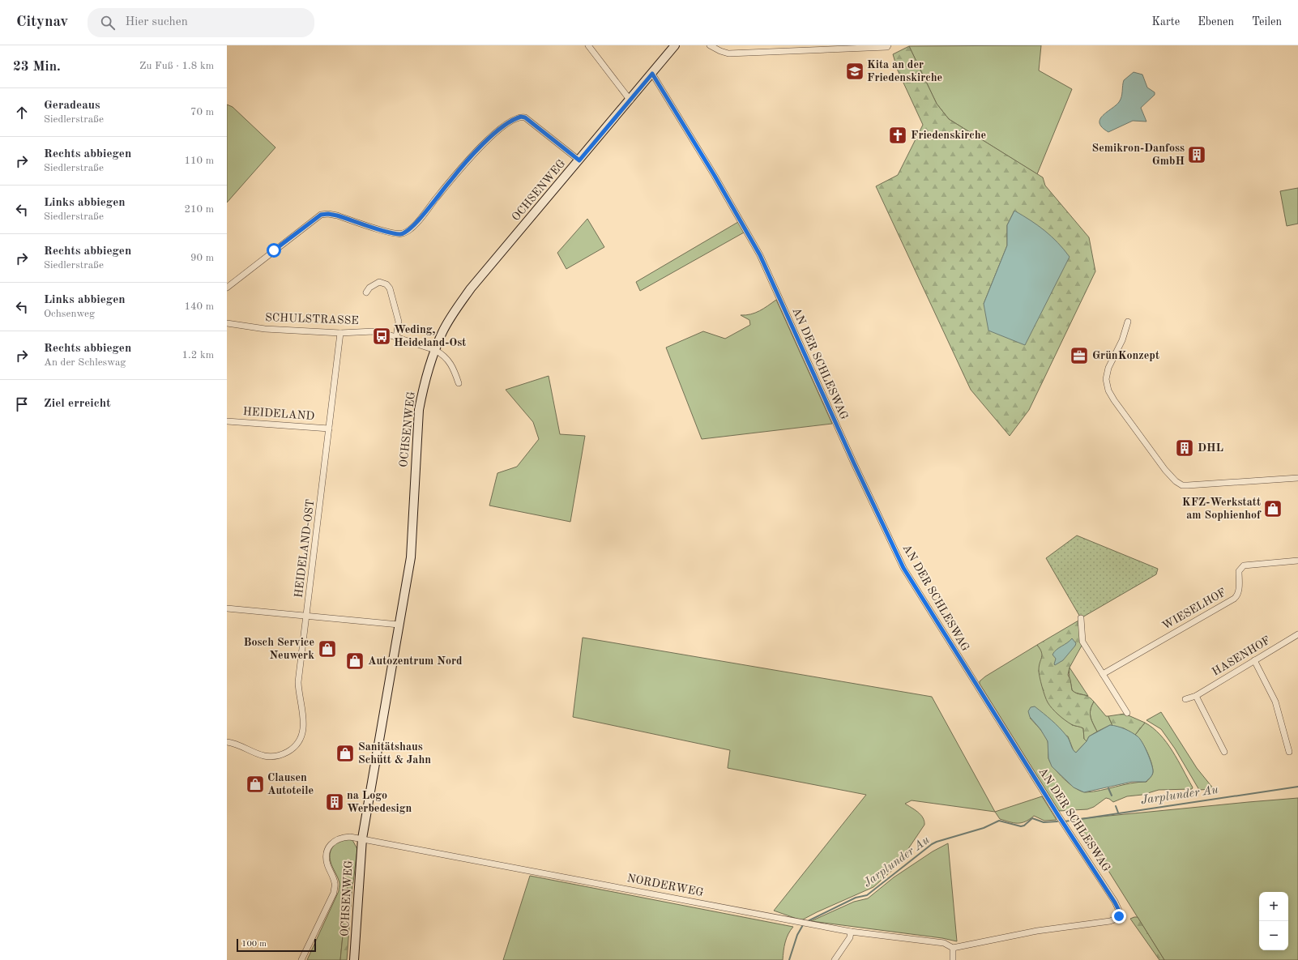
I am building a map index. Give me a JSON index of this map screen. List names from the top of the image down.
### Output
{
  "streets": {
    "main road": ["OCHSENWEG"],
    "street": [
      "SCHULSTRASSE",
      "AN DER SCHLESWAG",
      "HEIDELAND",
      "HEIDELAND-OST",
      "WIESELHOF",
      "HASENHOF",
      "NORDERWEG"
    ]
  },
  "crossings": [
    ["OCHSENWEG", "SCHULSTRASSE"],
    ["OCHSENWEG", "AN DER SCHLESWAG"],
    ["OCHSENWEG", "NORDERWEG"],
    ["SCHULSTRASSE", "HEIDELAND"],
    ["AN DER SCHLESWAG", "NORDERWEG"],
    ["HEIDELAND", "HEIDELAND-OST"]
  ],
  "water": ["Jarplunder Au"],
  "places": {
    "school or university": ["Kita an der Friedenskirche"],
    "church": ["Friedenskirche"],
    "building": ["Semikron-Danfoss GmbH", "DHL", "na Logo Werbedesign"],
    "bus stop": ["Weding, Heideland-Ost"],
    "office": ["GrünKonzept"],
    "shop": [
      "KFZ-Werkstatt am Sophienhof",
      "Bosch Service Neuwerk",
      "Autozentrum Nord",
      "Sanitätshaus Schütt & Jahn",
      "Clausen Autoteile"
    ]
  },
  "scale_bar": "100 m",
  "page": {
    "header": "Citynav",
    "search": "Hier suchen",
    "nav": ["Karte", "Ebenen", "Teilen"],
    "heading": ["23 Min.", "Zu Fuß · 1.8 km"],
    "list": [
      ["Geradeaus", "Siedlerstraße", "70 m"],
      ["Rechts abbiegen", "Siedlerstraße", "110 m"],
      ["Links abbiegen", "Siedlerstraße", "210 m"],
      ["Rechts abbiegen", "Siedlerstraße", "90 m"],
      ["Links abbiegen", "Ochsenweg", "140 m"],
      ["Rechts abbiegen", "An der Schleswag", "1.2 km"],
      "Ziel erreicht"
    ],
    "map_buttons": ["+", "−"],
    "scale": "100 m"
  }
}
